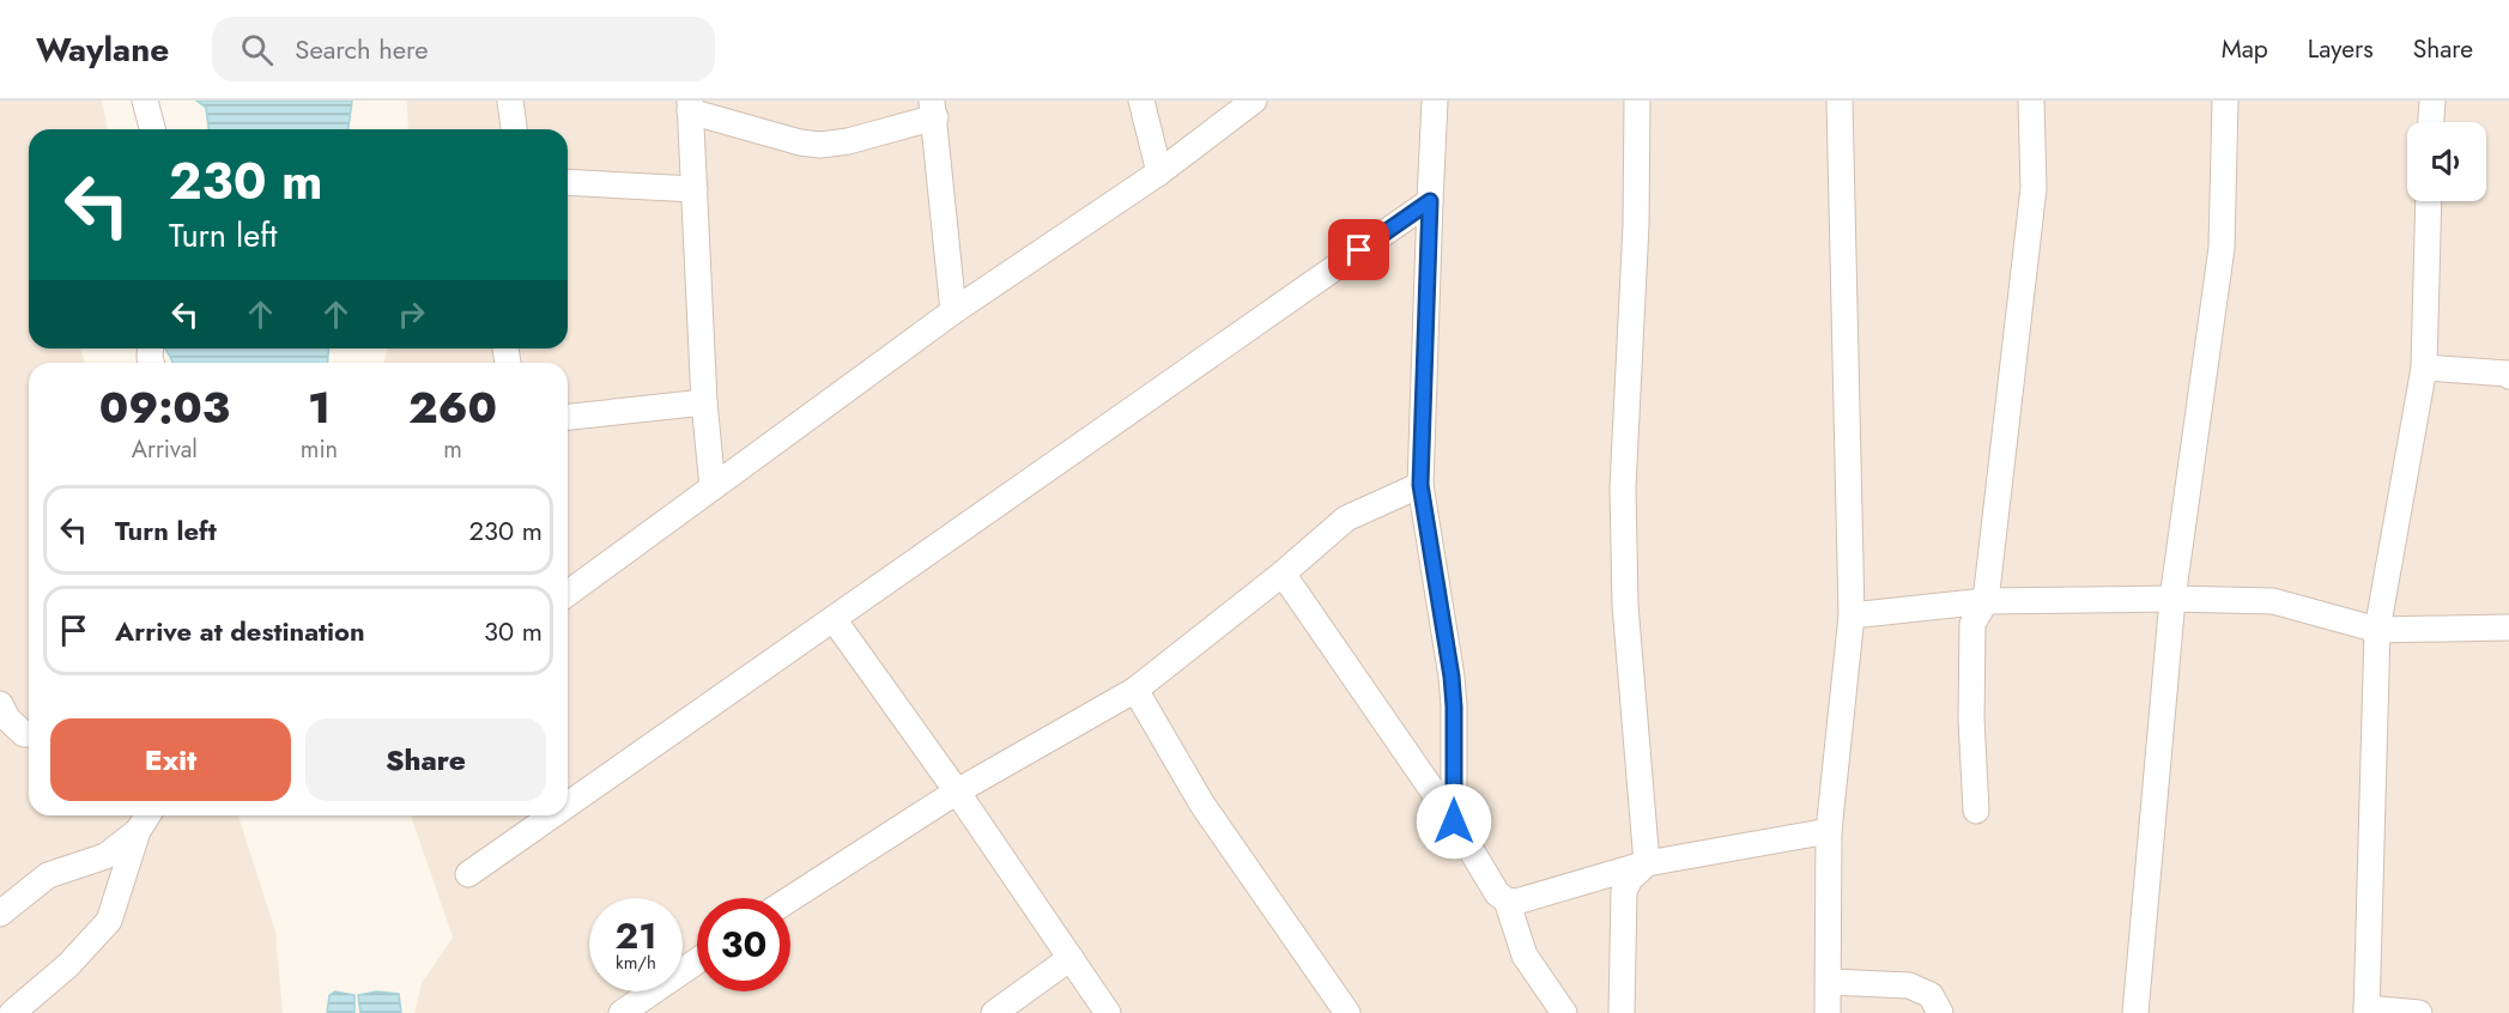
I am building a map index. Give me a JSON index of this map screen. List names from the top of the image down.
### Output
{
  "page": {
    "header": "Waylane",
    "search": "Search here",
    "nav": ["Map", "Layers", "Share"],
    "turn": ["230 m", "Turn left"],
    "eta": [
      "09:03",
      "Arrival",
      "1",
      "min",
      "260",
      "m"
    ],
    "list": [
      {
        "name": "Turn left",
        "value": "230 m"
      },
      {
        "name": "Arrive at destination",
        "value": "30 m"
      }
    ],
    "buttons": ["Exit", "Share"],
    "speed": "21 km/h",
    "limit": "30"
  }
}
